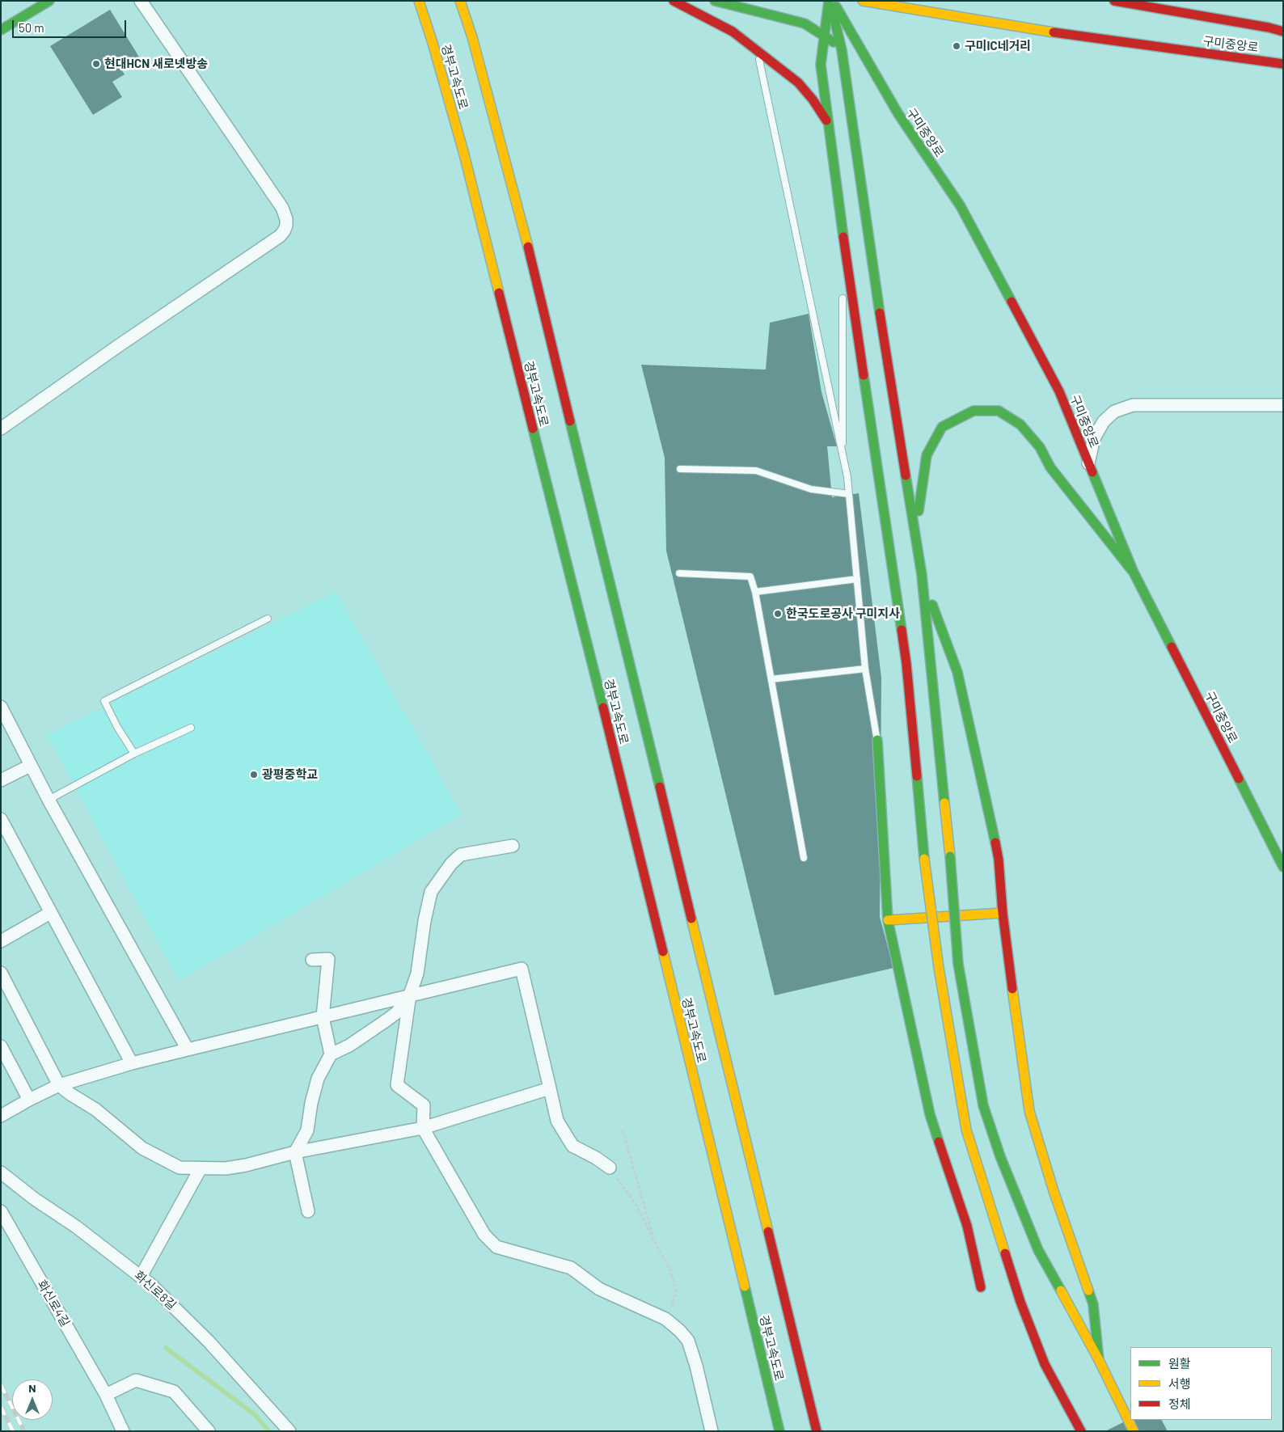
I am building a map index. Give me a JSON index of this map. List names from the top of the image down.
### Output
{
  "streets": {
    "main road": ["구미중앙로", "경부고속도로"],
    "street": ["화신로8길", "화신로4길"]
  },
  "places": [
    "구미IC네거리",
    "현대HCN 새로넷방송",
    "한국도로공사 구미지사",
    "광평중학교"
  ],
  "legend": ["원활", "서행", "정체"],
  "scale_bar": "50 m",
  "north": "top"
}
